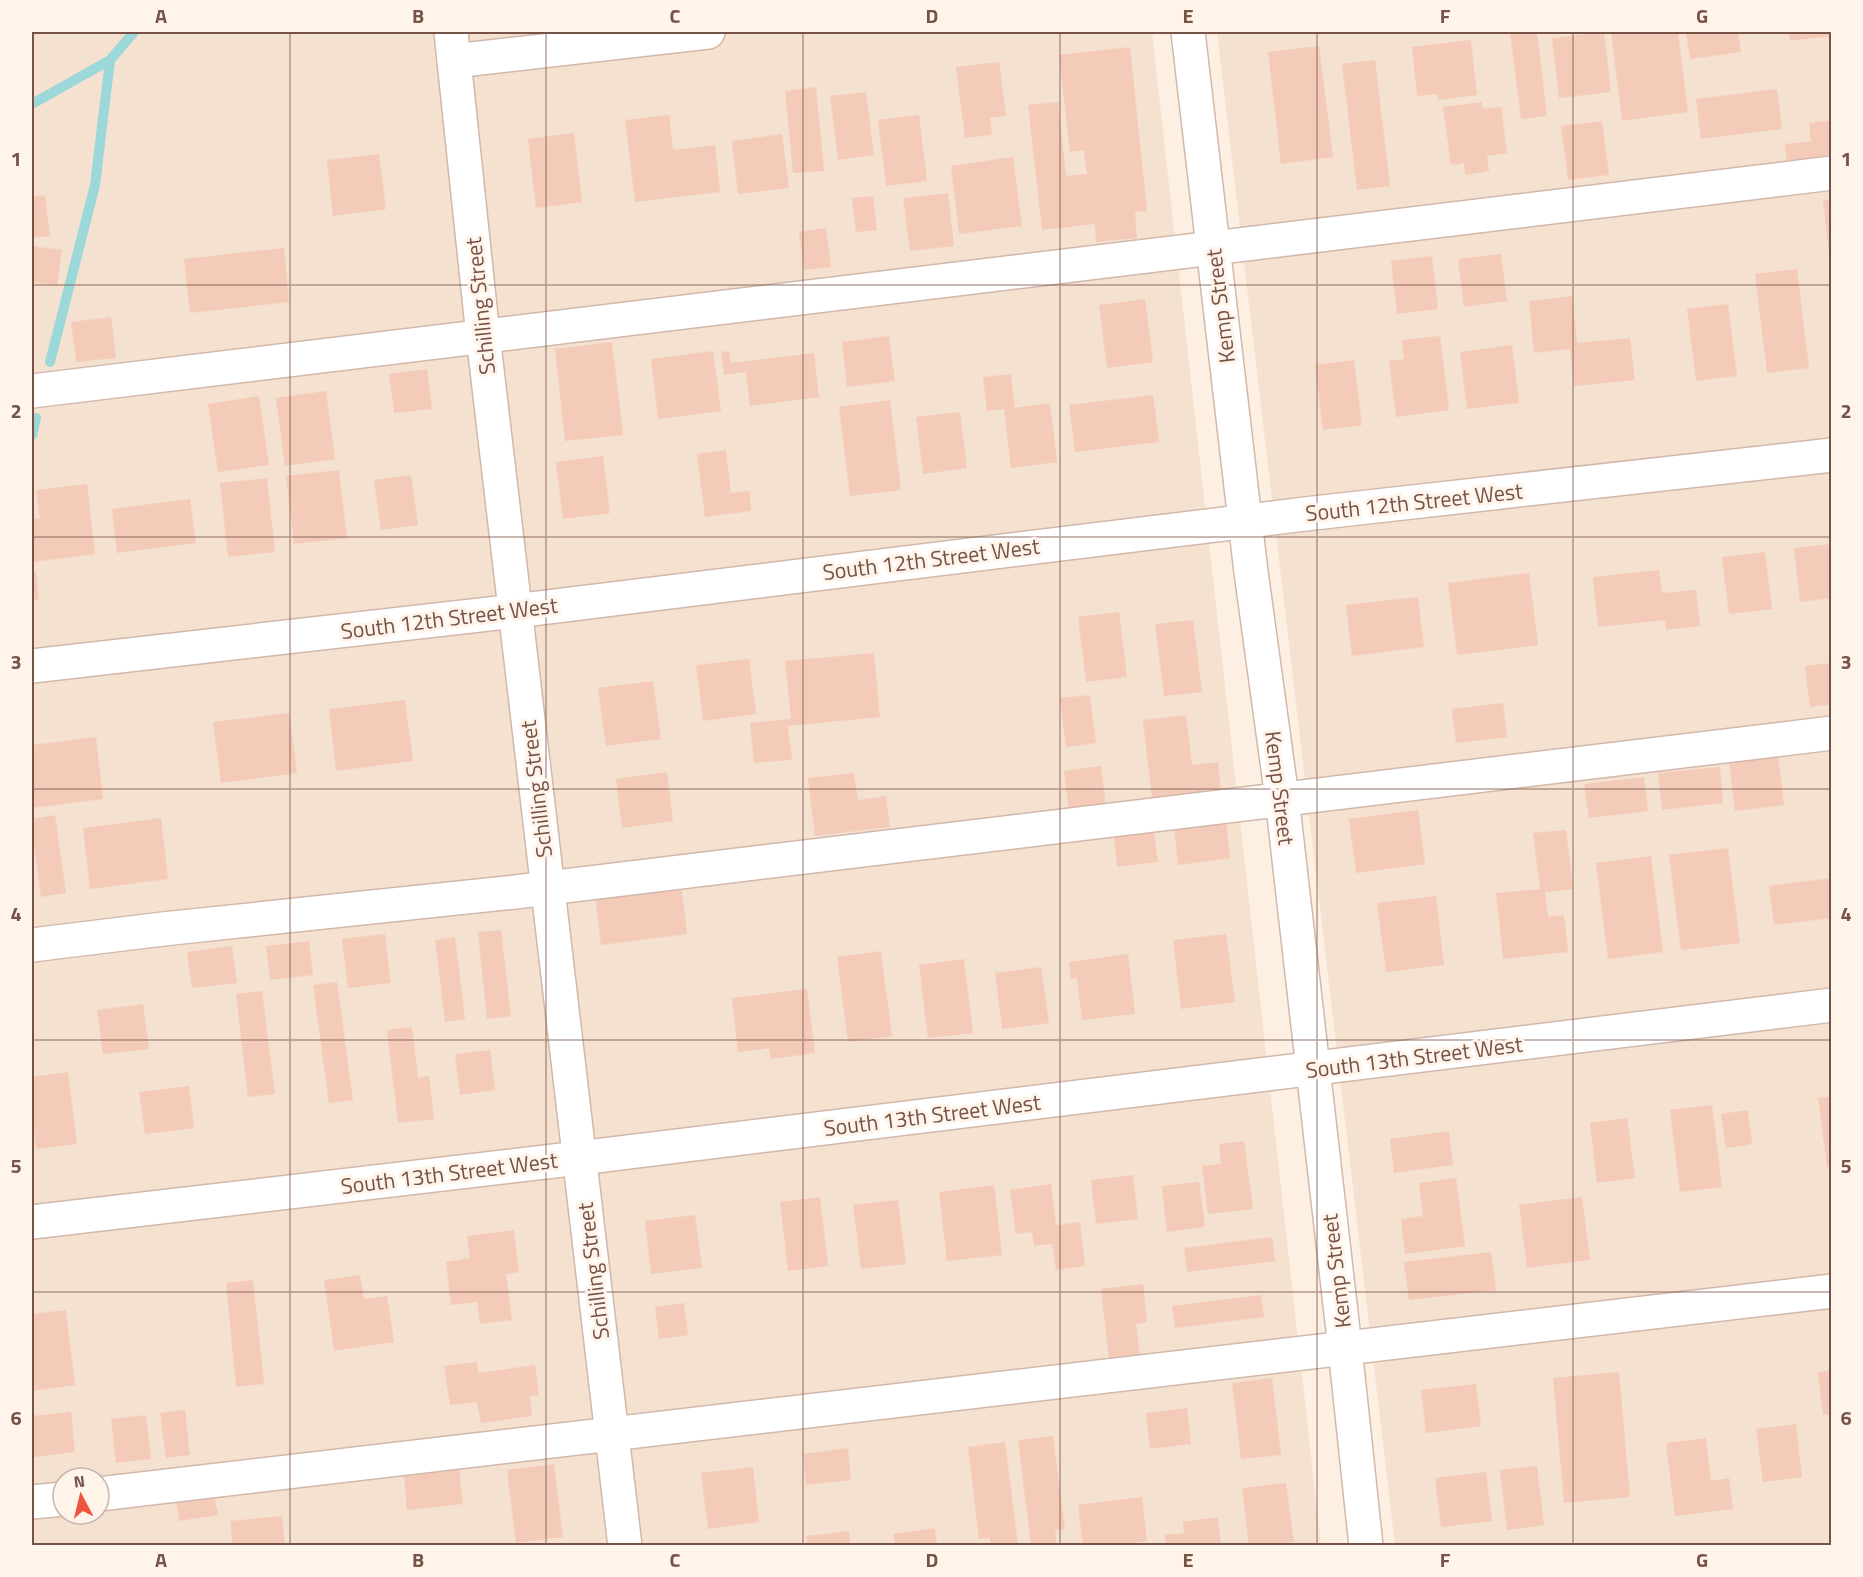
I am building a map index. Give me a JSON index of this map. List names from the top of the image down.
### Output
{
  "streets": {
    "street": [
      "Schilling Street",
      "Kemp Street",
      "South 12th Street West",
      "South 13th Street West"
    ]
  },
  "crossings": [
    ["Schilling Street", "South 12th Street West"],
    ["Schilling Street", "South 13th Street West"],
    ["Kemp Street", "South 12th Street West"],
    ["Kemp Street", "South 13th Street West"]
  ],
  "north": "top",
  "grid": {
    "columns": [
      "A",
      "B",
      "C",
      "D",
      "E",
      "F",
      "G"
    ],
    "rows": [
      "1",
      "2",
      "3",
      "4",
      "5",
      "6"
    ]
  }
}
